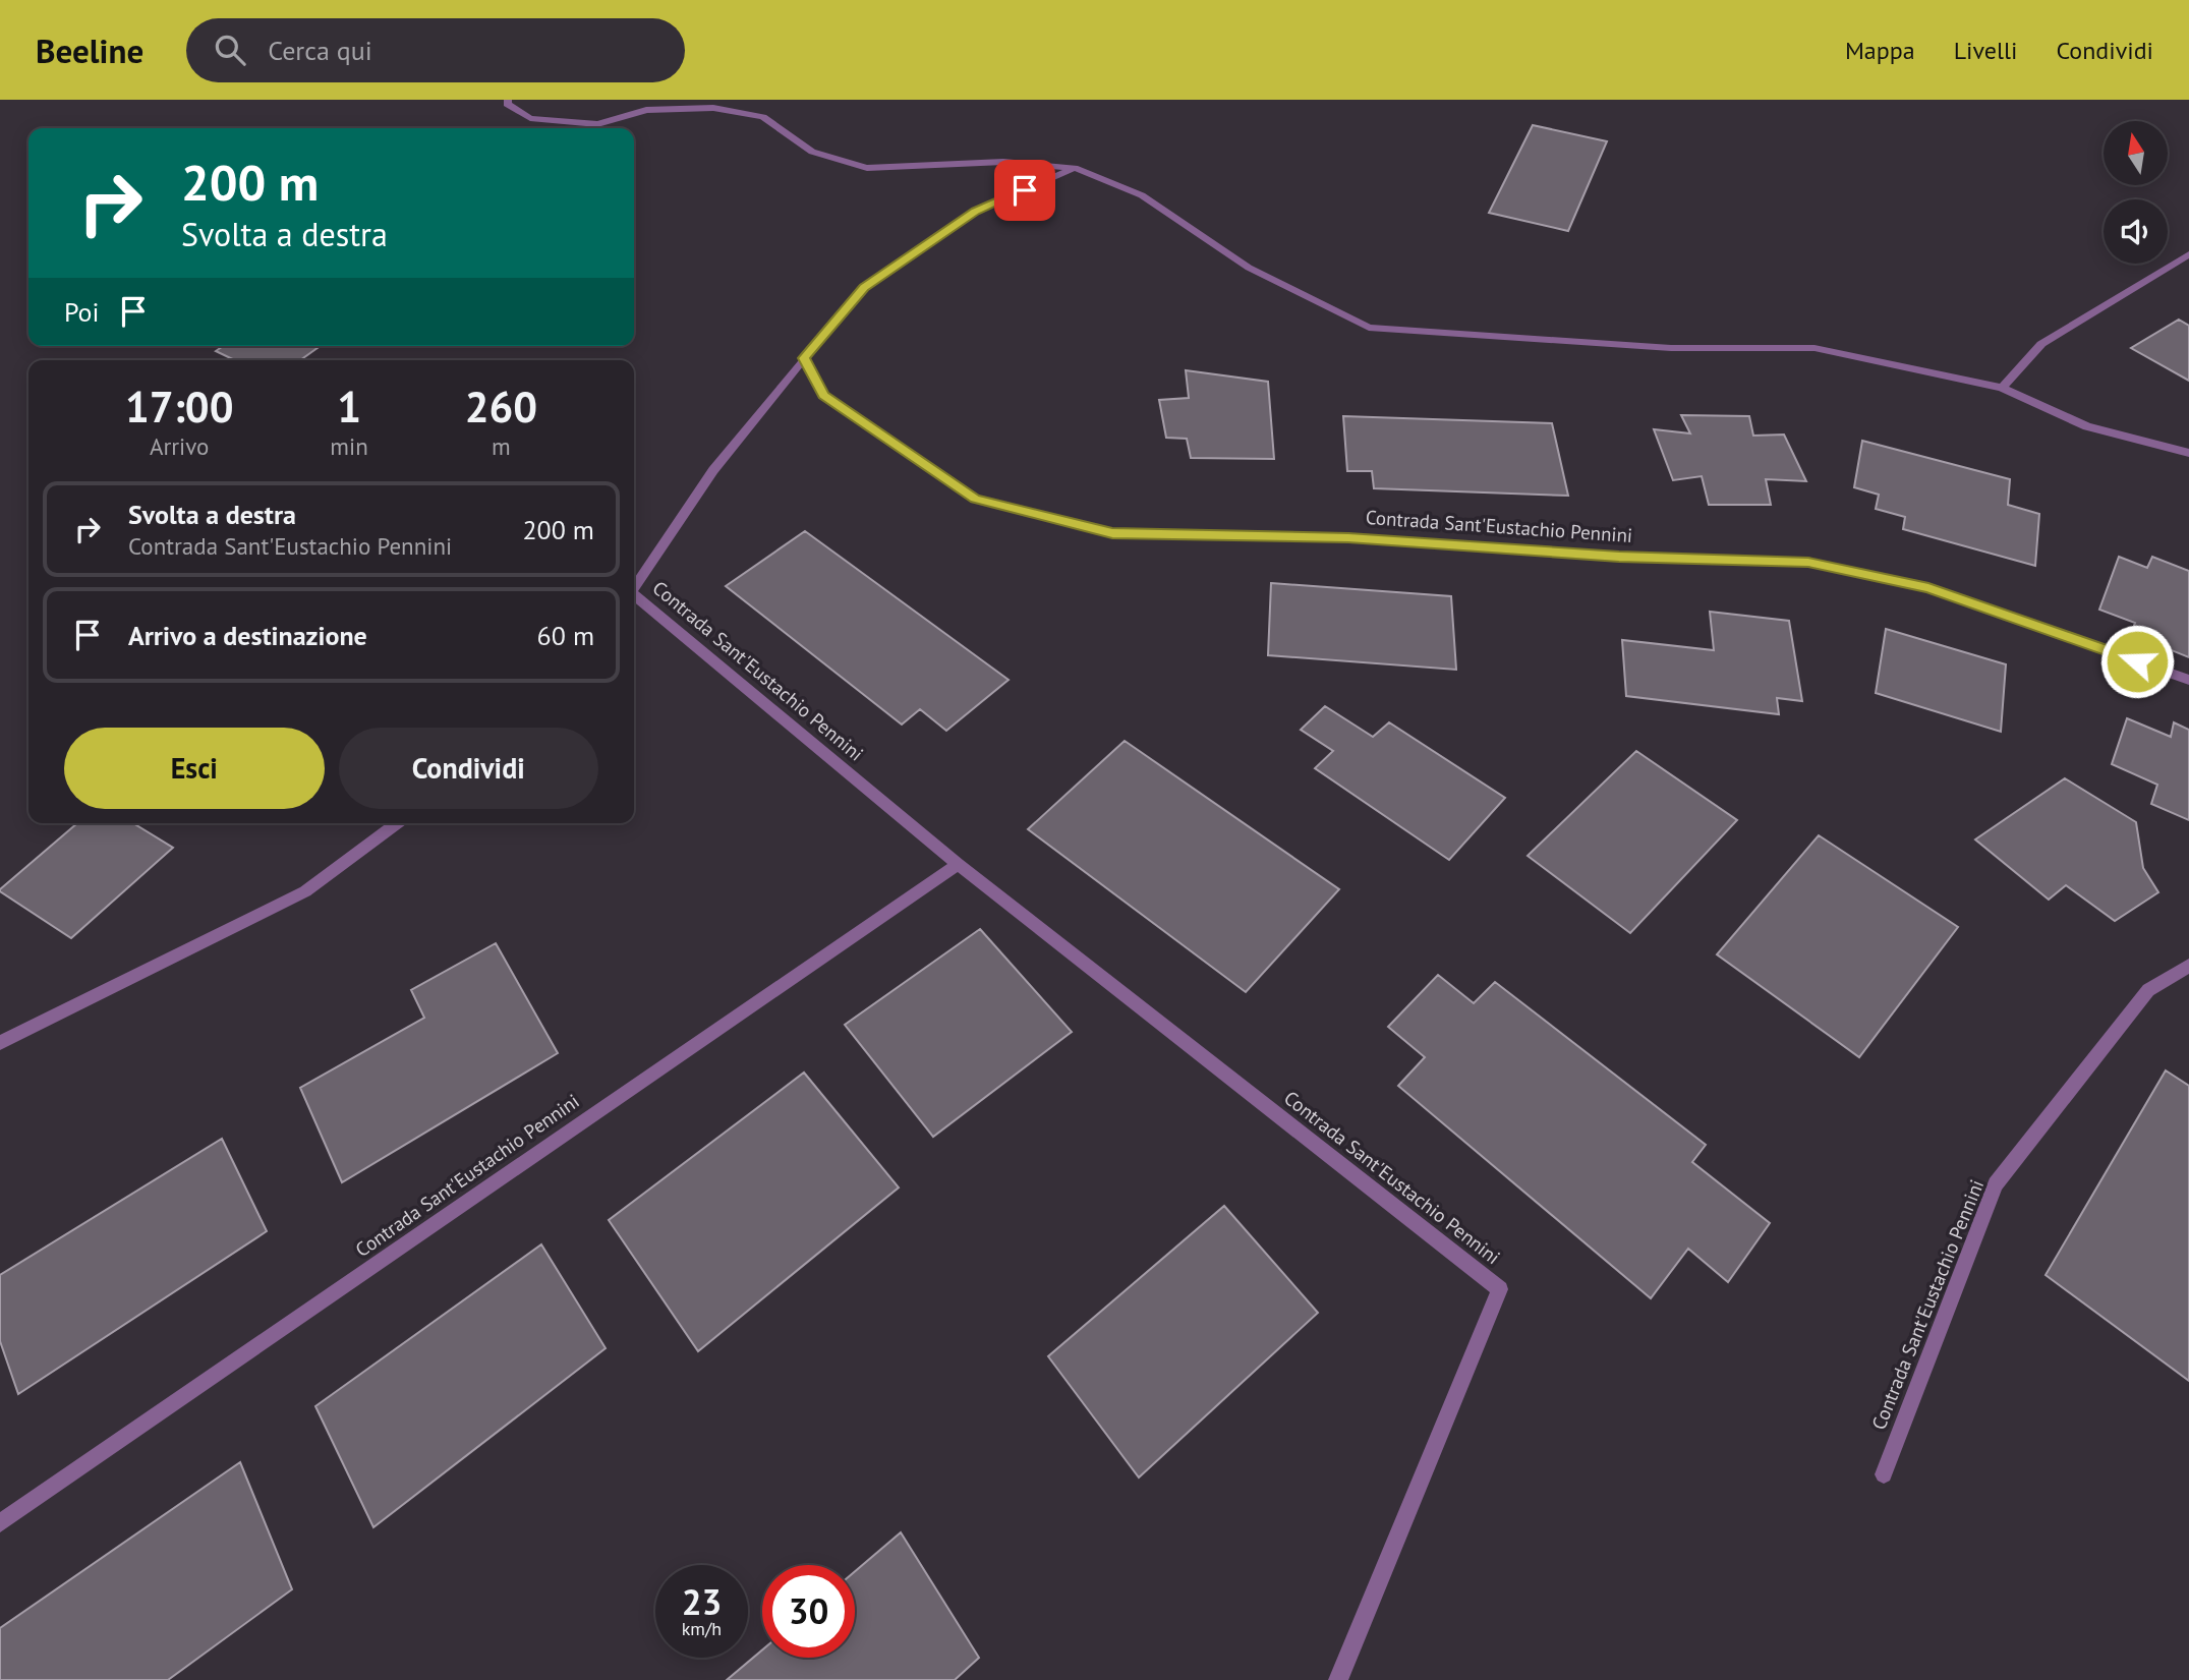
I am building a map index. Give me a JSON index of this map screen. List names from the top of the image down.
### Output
{
  "streets": {
    "street": ["Contrada Sant'Eustachio Pennini"]
  },
  "north": "top",
  "page": {
    "header": "Beeline",
    "search": "Cerca qui",
    "nav": ["Mappa", "Livelli", "Condividi"],
    "turn": ["200 m", "Svolta a destra"],
    "then": "Poi",
    "eta": [
      "17:00",
      "Arrivo",
      "1",
      "min",
      "260",
      "m"
    ],
    "list": [
      {
        "name": "Svolta a destra",
        "note": "Contrada Sant'Eustachio Pennini",
        "value": "200 m"
      },
      {
        "name": "Arrivo a destinazione",
        "value": "60 m"
      }
    ],
    "buttons": ["Esci", "Condividi"],
    "speed": "23 km/h",
    "limit": "30"
  }
}
